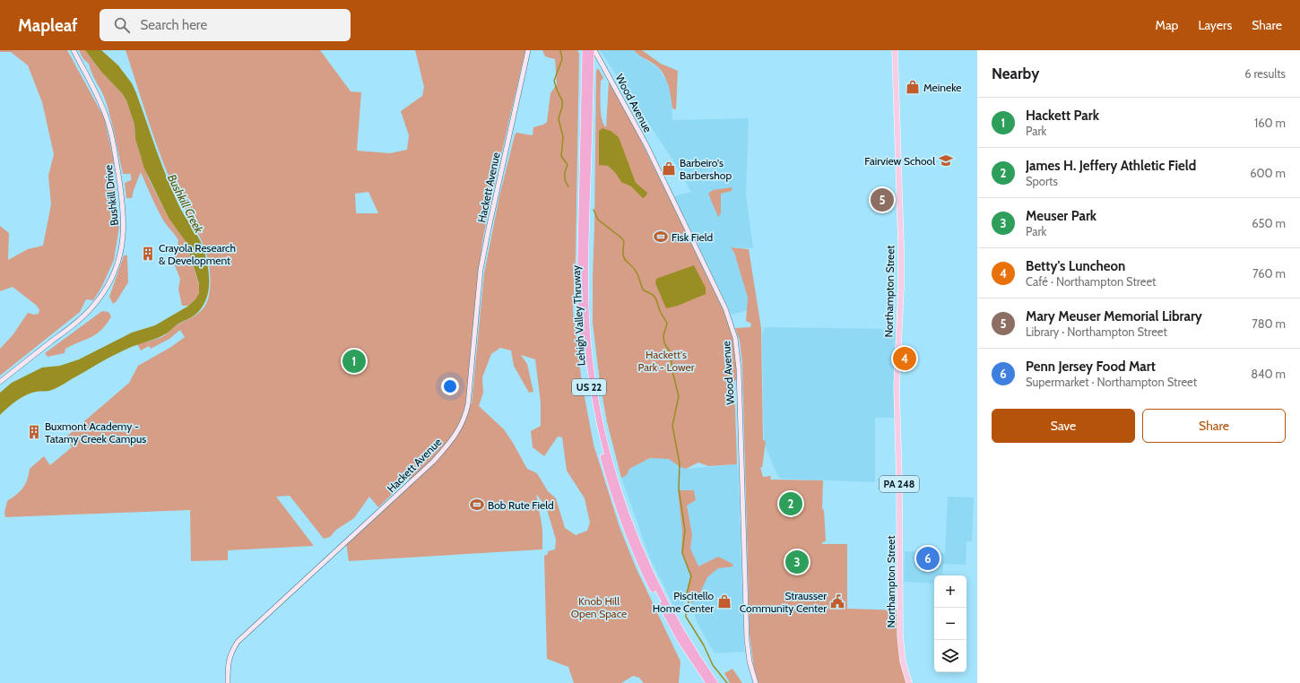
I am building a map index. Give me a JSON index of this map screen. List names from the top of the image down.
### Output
{
  "streets": {
    "highway": ["Lehigh Valley Thruway", "US 22"],
    "main road": [
      "Wood Avenue",
      "Hackett Avenue",
      "Bushkill Drive",
      "Northampton Street",
      "PA 248"
    ]
  },
  "water": ["Bushkill Creek"],
  "parks": ["Hackett's Park - Lower", "Knob Hill Open Space"],
  "places": {
    "shop": ["Meineke", "Barbeiro's Barbershop", "Piscitello Home Center"],
    "school or university": ["Fairview School"],
    "sports": ["Fisk Field", "Bob Rute Field"],
    "building": ["Crayola Research & Development", "Buxmont Academy - Tatamy Creek Campus"],
    "public building": ["Strausser Community Center"]
  },
  "page": {
    "header": "Mapleaf",
    "search": "Search here",
    "nav": ["Map", "Layers", "Share"],
    "heading": ["Nearby", "6 results"],
    "list": [
      {
        "mark": "1",
        "name": "Hackett Park",
        "note": "Park",
        "value": "160 m"
      },
      {
        "mark": "2",
        "name": "James H. Jeffery Athletic Field",
        "note": "Sports",
        "value": "600 m"
      },
      {
        "mark": "3",
        "name": "Meuser Park",
        "note": "Park",
        "value": "650 m"
      },
      {
        "mark": "4",
        "name": "Betty's Luncheon",
        "note": "Café · Northampton Street",
        "value": "760 m"
      },
      {
        "mark": "5",
        "name": "Mary Meuser Memorial Library",
        "note": "Library · Northampton Street",
        "value": "780 m"
      },
      {
        "mark": "6",
        "name": "Penn Jersey Food Mart",
        "note": "Supermarket · Northampton Street",
        "value": "840 m"
      }
    ],
    "pins": [
      "5",
      "4",
      "1",
      "2",
      "6",
      "3"
    ],
    "buttons": ["Save", "Share"],
    "map_buttons": ["+", "−"]
  }
}
